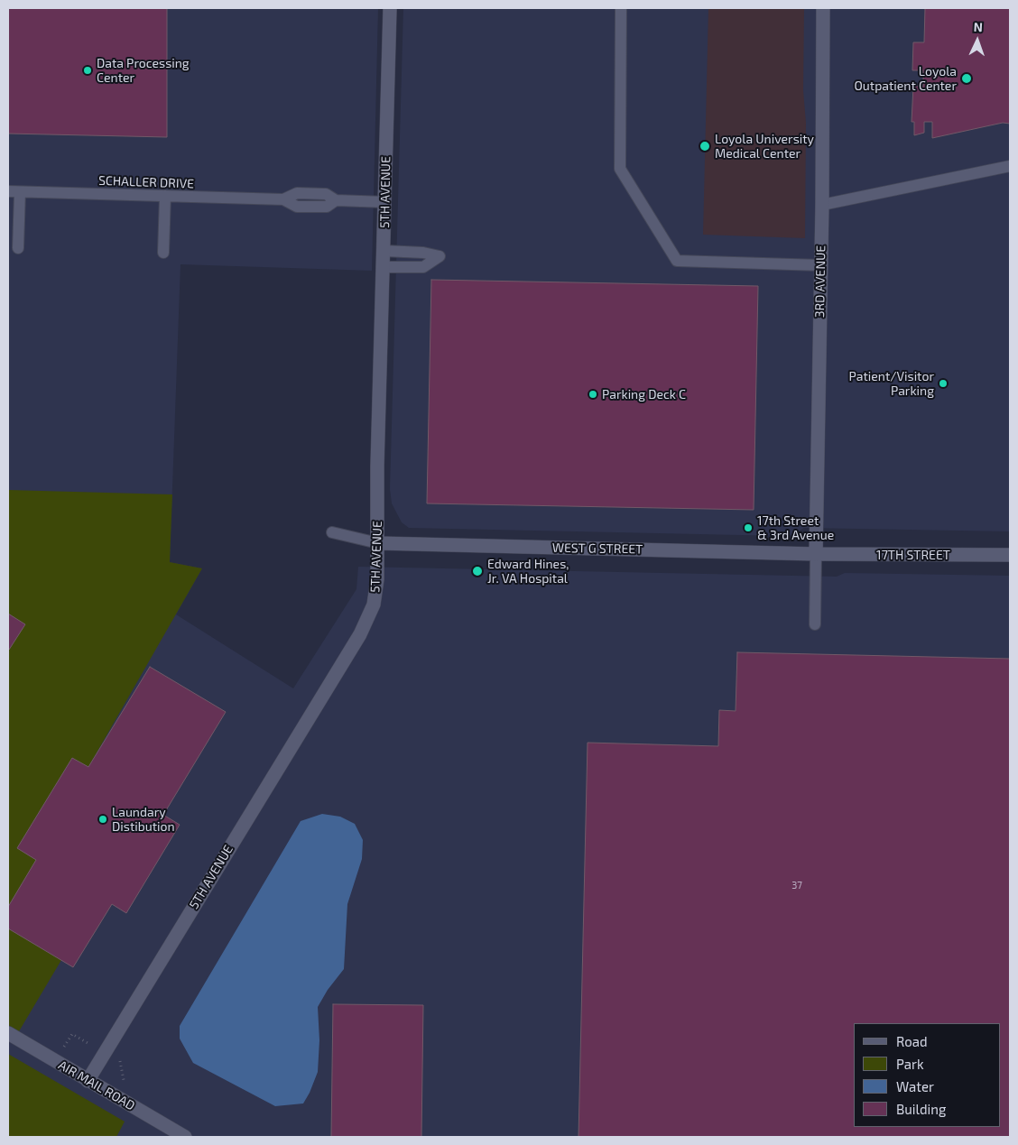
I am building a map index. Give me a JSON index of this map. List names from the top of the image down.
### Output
{
  "streets": {
    "street": [
      "5TH AVENUE",
      "3RD AVENUE",
      "WEST G STREET",
      "17TH STREET",
      "AIR MAIL ROAD"
    ],
    "lane": ["SCHALLER DRIVE"]
  },
  "crossings": [
    ["SCHALLER DRIVE", "5TH AVENUE"],
    ["5TH AVENUE", "WEST G STREET"],
    ["5TH AVENUE", "AIR MAIL ROAD"],
    ["3RD AVENUE", "WEST G STREET"],
    ["3RD AVENUE", "17TH STREET"],
    ["WEST G STREET", "17TH STREET"]
  ],
  "places": [
    "Data Processing Center",
    "Loyola Outpatient Center",
    "Loyola University Medical Center",
    "Patient/Visitor Parking",
    "Parking Deck C",
    "17th Street & 3rd Avenue",
    "Edward Hines, Jr. VA Hospital",
    "Laundary Distibution"
  ],
  "house_numbers": ["37"],
  "legend": [
    "Road",
    "Park",
    "Water",
    "Building"
  ],
  "north": "top"
}
